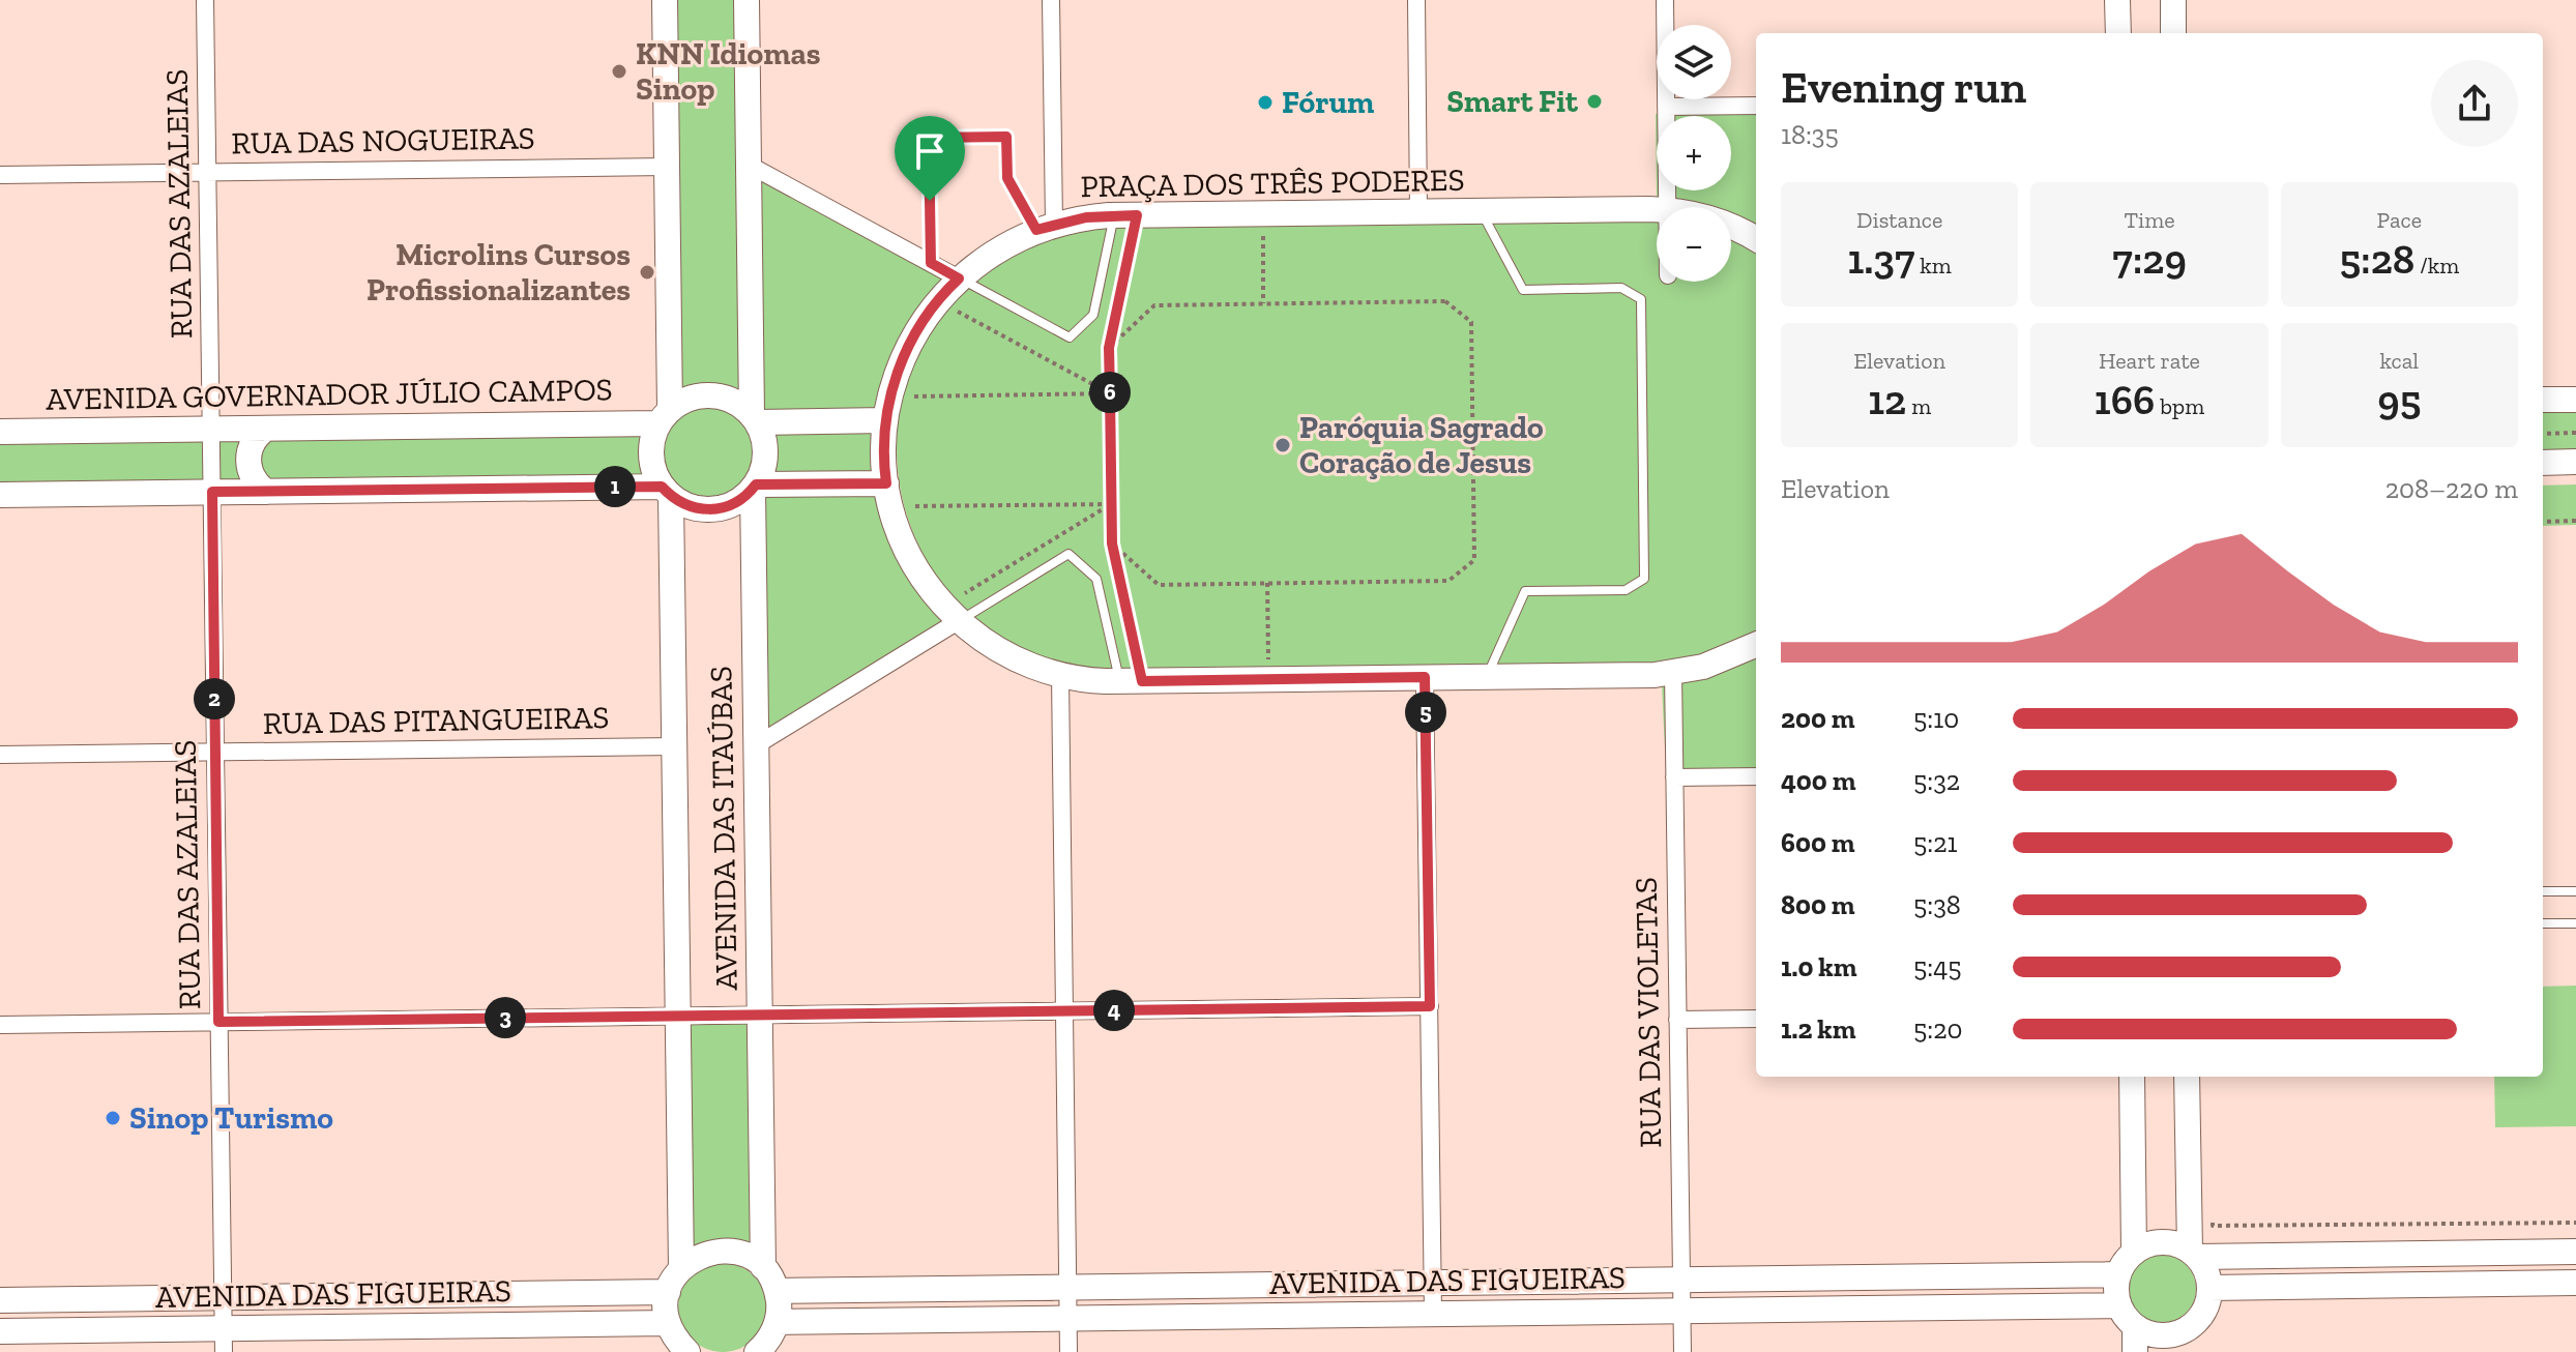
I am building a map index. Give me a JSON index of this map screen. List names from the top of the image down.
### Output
{
  "streets": {
    "street": [
      "RUA DAS NOGUEIRAS",
      "PRAÇA DOS TRÊS PODERES",
      "RUA DAS AZALEIAS",
      "AVENIDA GOVERNADOR JÚLIO CAMPOS",
      "RUA DAS PITANGUEIRAS",
      "AVENIDA DAS ITAÚBAS",
      "RUA DAS VIOLETAS",
      "AVENIDA DAS FIGUEIRAS"
    ]
  },
  "crossings": [
    ["RUA DAS NOGUEIRAS", "RUA DAS AZALEIAS"],
    ["PRAÇA DOS TRÊS PODERES", "AVENIDA GOVERNADOR JÚLIO CAMPOS"],
    ["PRAÇA DOS TRÊS PODERES", "RUA DAS VIOLETAS"],
    ["RUA DAS AZALEIAS", "AVENIDA GOVERNADOR JÚLIO CAMPOS"],
    ["RUA DAS AZALEIAS", "RUA DAS PITANGUEIRAS"],
    ["RUA DAS AZALEIAS", "AVENIDA DAS FIGUEIRAS"],
    ["AVENIDA GOVERNADOR JÚLIO CAMPOS", "AVENIDA DAS ITAÚBAS"],
    ["RUA DAS PITANGUEIRAS", "AVENIDA DAS ITAÚBAS"],
    ["RUA DAS VIOLETAS", "AVENIDA DAS FIGUEIRAS"]
  ],
  "places": [
    "KNN Idiomas Sinop",
    "Smart Fit",
    "Fórum",
    "Microlins Cursos Profissionalizantes",
    "Paróquia Sagrado Coração de Jesus",
    "Sinop Turismo"
  ],
  "page": {
    "map_buttons": ["+", "−"],
    "heading": ["Evening run", "18:35"],
    "stats": [
      ["Distance", "1.37 km"],
      ["Time", "7:29"],
      ["Pace", "5:28 /km"],
      ["Elevation", "12 m"],
      ["Heart rate", "166 bpm"],
      ["kcal", "95"]
    ],
    "pins": [
      "6",
      "1",
      "2",
      "5",
      "4",
      "3"
    ],
    "chart": ["Elevation", "208–220 m"],
    "list": [
      {
        "name": "200 m",
        "note": "5:10"
      },
      {
        "name": "400 m",
        "note": "5:32"
      },
      {
        "name": "600 m",
        "note": "5:21"
      },
      {
        "name": "800 m",
        "note": "5:38"
      },
      {
        "name": "1.0 km",
        "note": "5:45"
      },
      {
        "name": "1.2 km",
        "note": "5:20"
      }
    ]
  }
}
